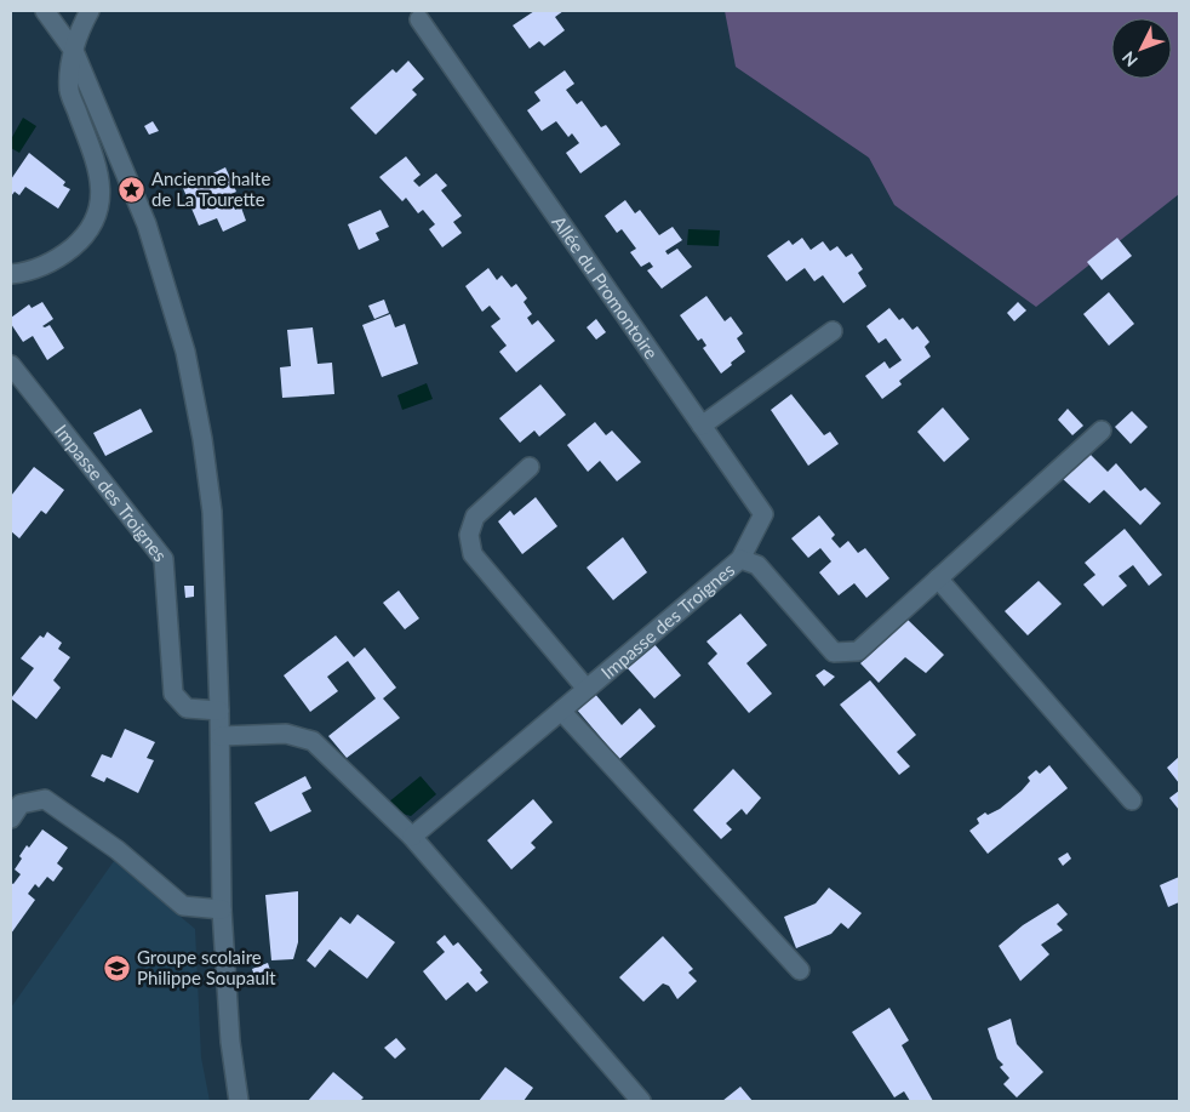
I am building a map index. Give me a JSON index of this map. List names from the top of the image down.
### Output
{
  "streets": {
    "street": ["Allée du Promontoire", "Impasse des Troignes"]
  },
  "crossings": [
    ["Allée du Promontoire", "Impasse des Troignes"]
  ],
  "places": {
    "place": ["Ancienne halte de La Tourette"],
    "school or university": ["Groupe scolaire Philippe Soupault"]
  },
  "north": "bottom left"
}
